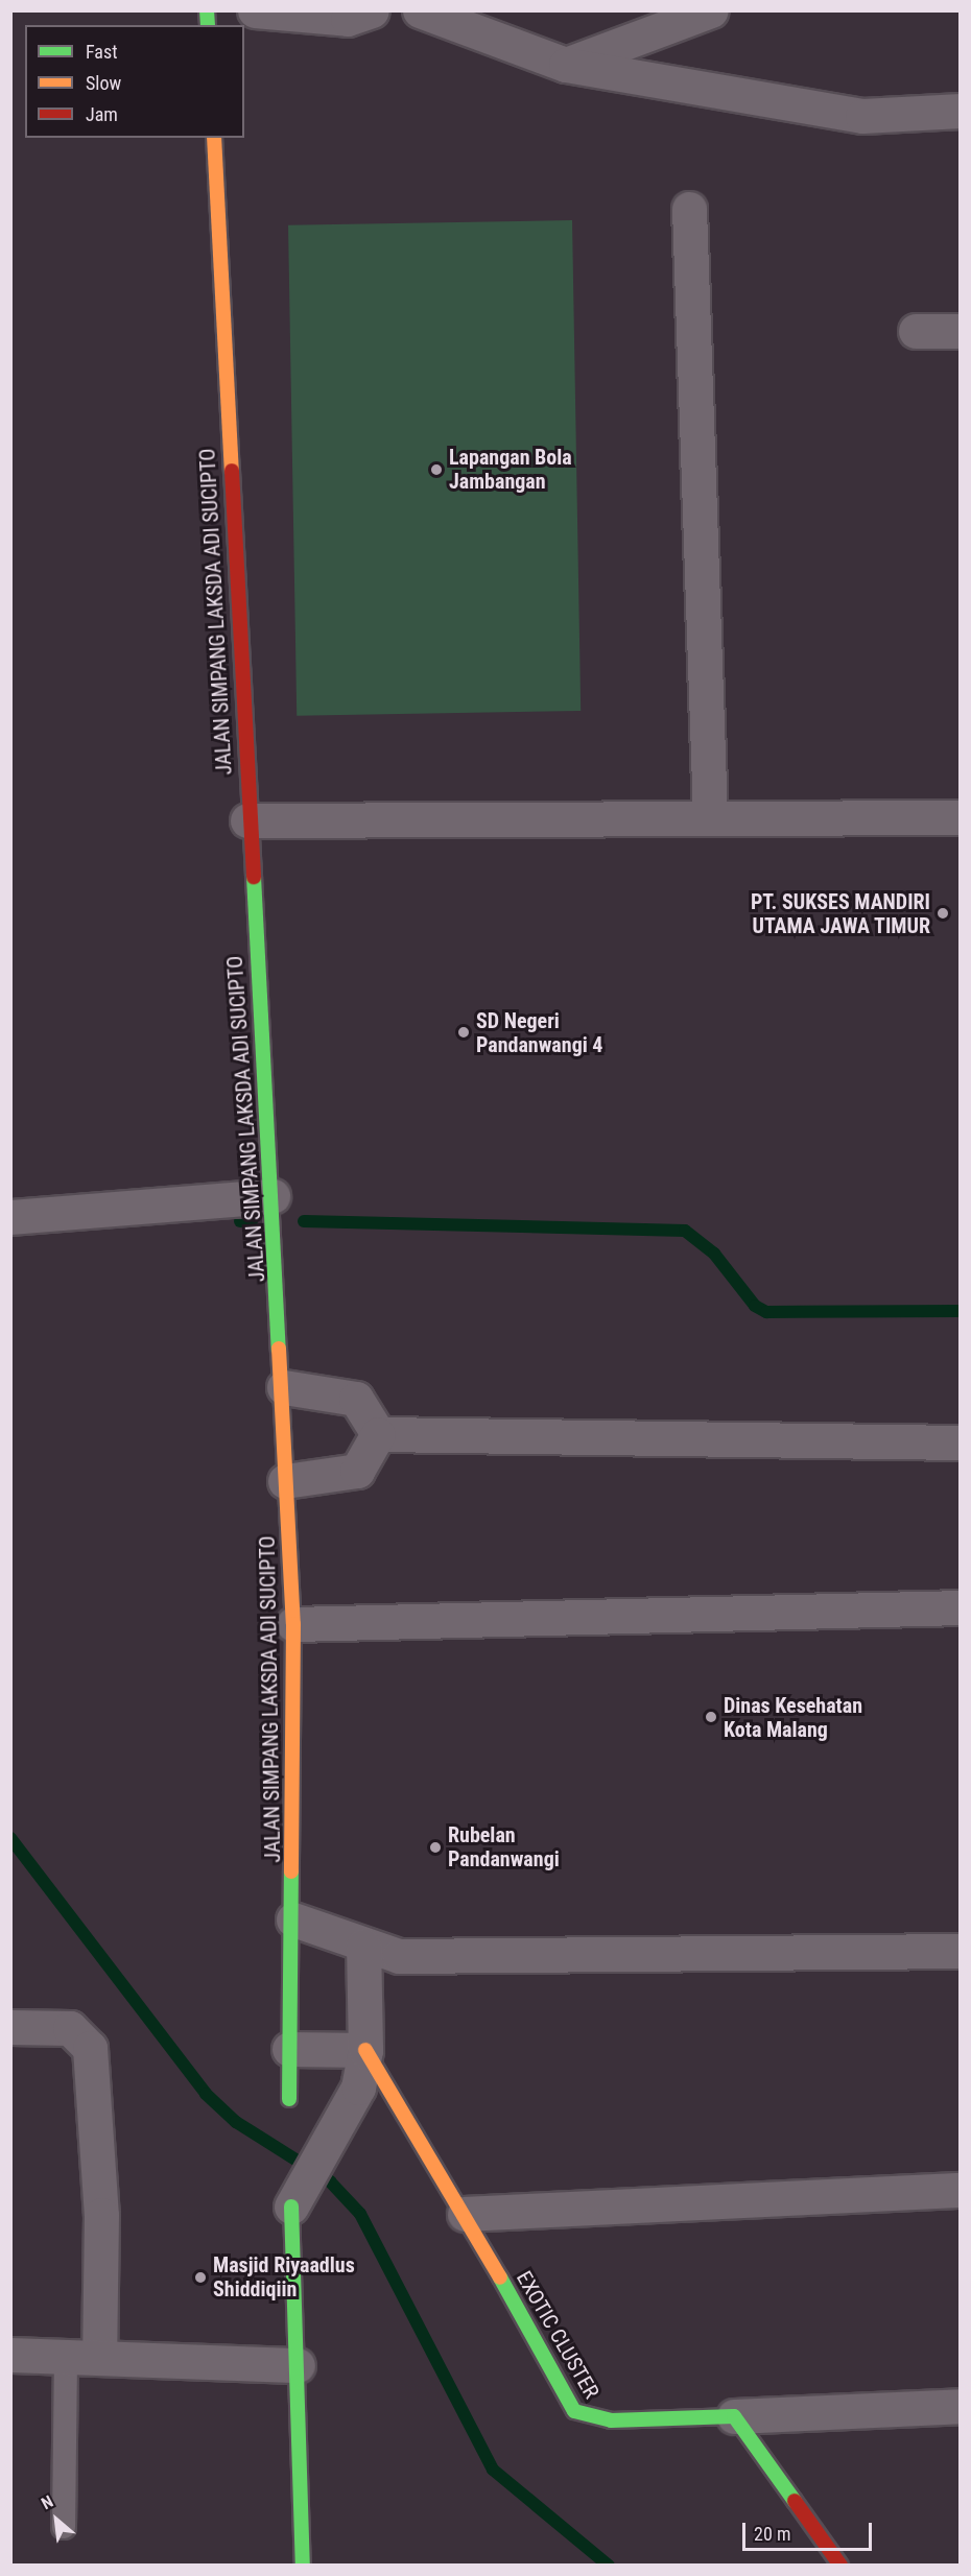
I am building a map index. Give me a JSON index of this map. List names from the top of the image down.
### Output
{
  "streets": {
    "street": ["JALAN SIMPANG LAKSDA ADI SUCIPTO", "EXOTIC CLUSTER"]
  },
  "places": [
    "Lapangan Bola Jambangan",
    "PT. SUKSES MANDIRI UTAMA JAWA TIMUR",
    "SD Negeri Pandanwangi 4",
    "Dinas Kesehatan Kota Malang",
    "Rubelan Pandanwangi",
    "Masjid Riyaadlus Shiddiqiin"
  ],
  "legend": ["Fast", "Slow", "Jam"],
  "scale_bar": "20 m",
  "north": "top left"
}
